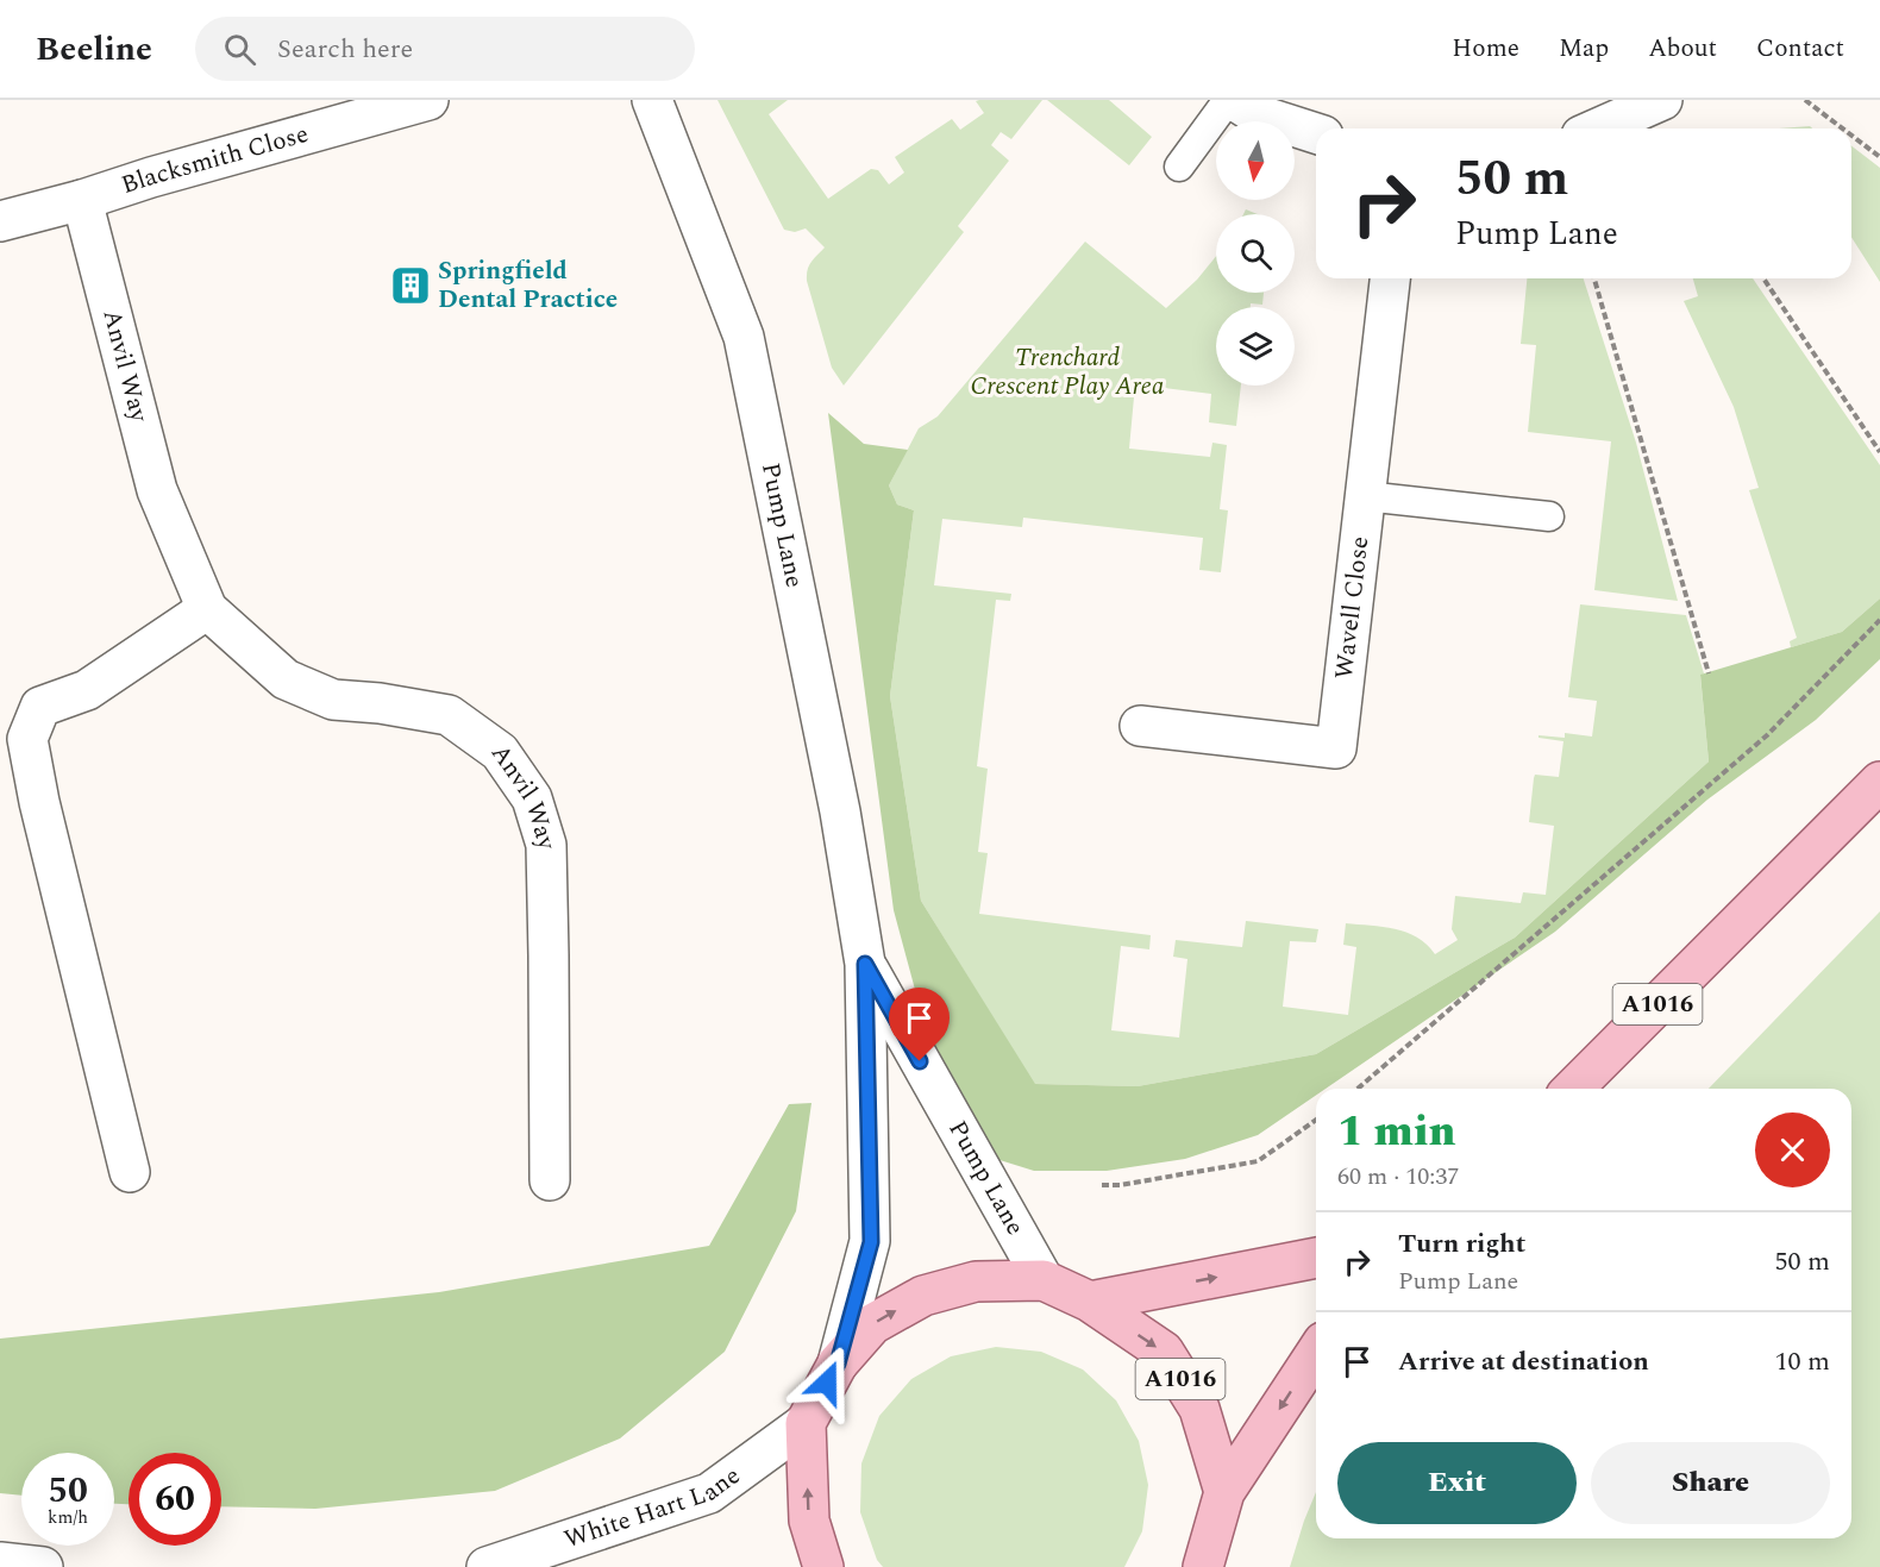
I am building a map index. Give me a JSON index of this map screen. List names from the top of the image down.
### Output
{
  "streets": {
    "main road": ["A1016"],
    "street": [
      "Blacksmith Close",
      "Anvil Way",
      "Pump Lane",
      "Wavell Close",
      "White Hart Lane"
    ]
  },
  "crossings": [
    ["Blacksmith Close", "Anvil Way"],
    ["Pump Lane", "A1016"],
    ["A1016", "White Hart Lane"]
  ],
  "parks": ["Trenchard Crescent Play Area"],
  "places": {
    "building": ["Springfield Dental Practice"]
  },
  "north": "bottom",
  "page": {
    "header": "Beeline",
    "search": "Search here",
    "nav": [
      "Home",
      "Map",
      "About",
      "Contact"
    ],
    "turn": ["50 m", "Pump Lane"],
    "heading": ["1 min", "60 m · 10:37"],
    "list": [
      {
        "name": "Turn right",
        "note": "Pump Lane",
        "value": "50 m"
      },
      {
        "name": "Arrive at destination",
        "value": "10 m"
      }
    ],
    "buttons": ["Exit", "Share"],
    "speed": "50 km/h",
    "limit": "60"
  }
}
